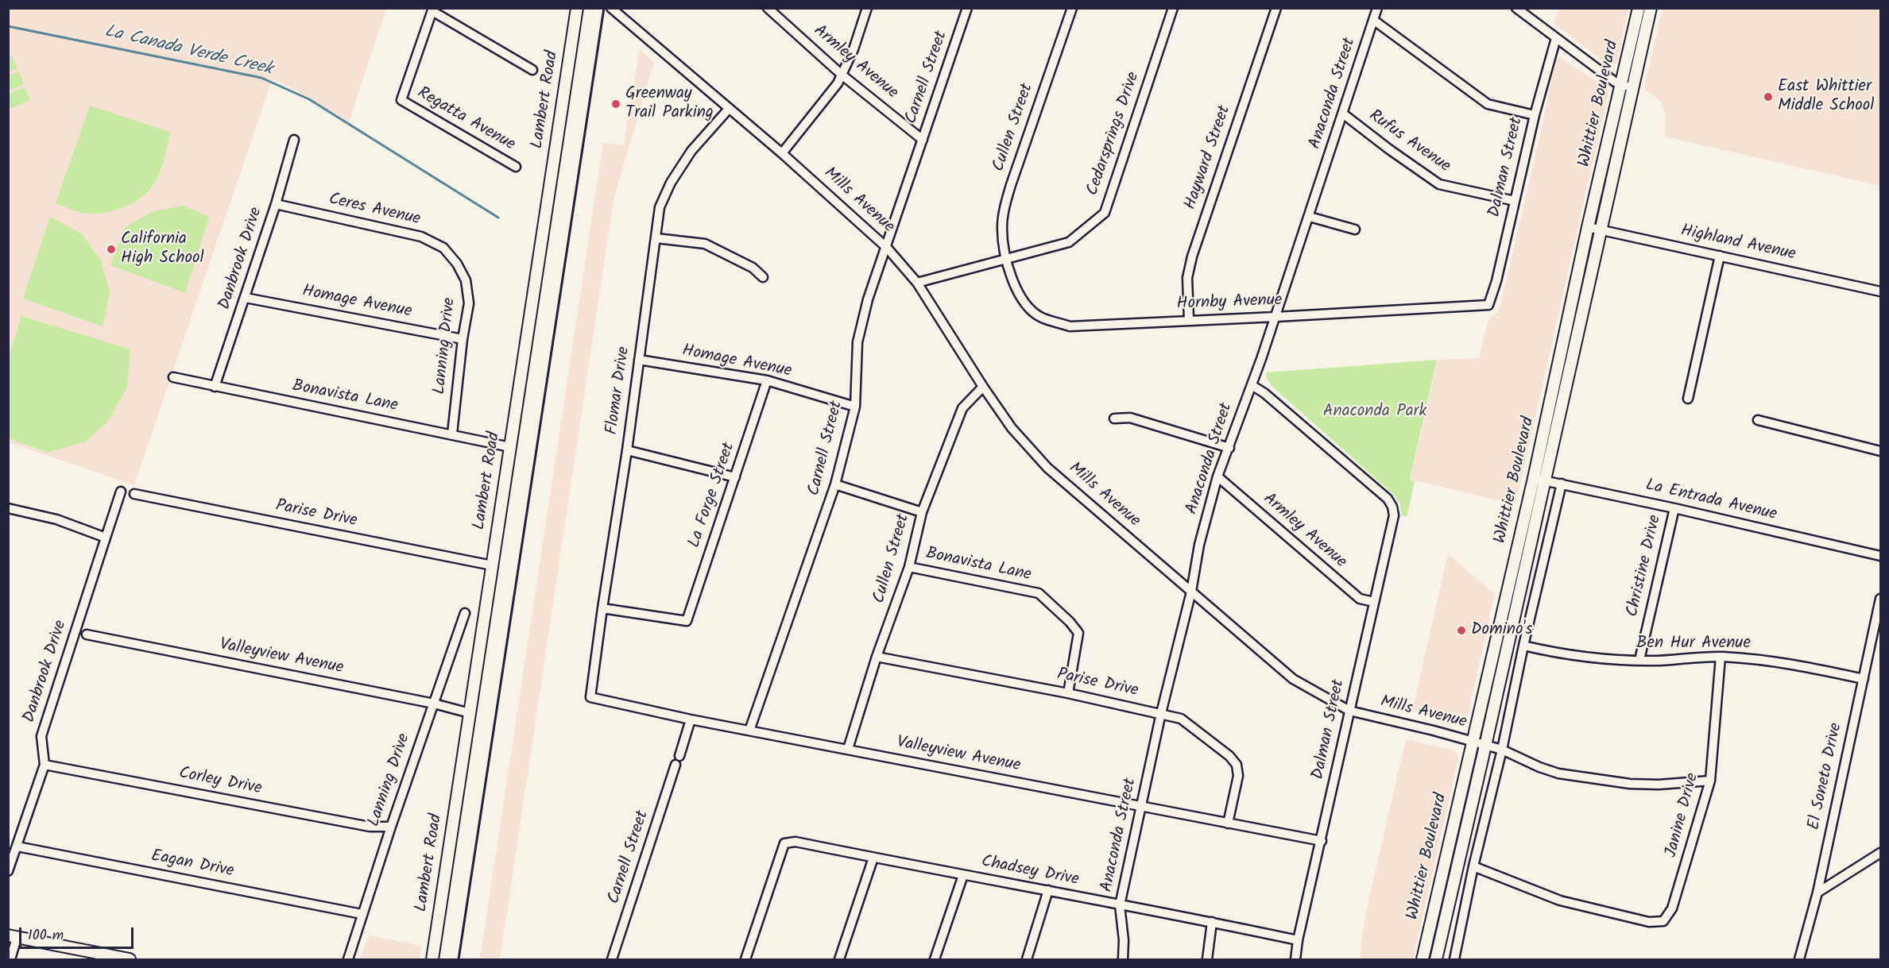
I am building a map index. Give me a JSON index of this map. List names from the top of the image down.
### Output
{
  "streets": {
    "main road": ["Lambert Road", "Whittier Boulevard"],
    "street": [
      "Armley Avenue",
      "Carnell Street",
      "Anaconda Street",
      "Regatta Avenue",
      "Cullen Street",
      "Cedarsprings Drive",
      "Rufus Avenue",
      "Hayward Street",
      "Dalman Street",
      "Mills Avenue",
      "Ceres Avenue",
      "Highland Avenue",
      "Danbrook Drive",
      "Homage Avenue",
      "Hornby Avenue",
      "Lanning Drive",
      "Flomar Drive",
      "Bonavista Lane",
      "La Forge Street",
      "La Entrada Avenue",
      "Parise Drive",
      "Christine Drive",
      "Ben Hur Avenue",
      "Valleyview Avenue",
      "El Soneto Drive",
      "Corley Drive",
      "Janine Drive",
      "Eagan Drive",
      "Chadsey Drive"
    ]
  },
  "crossings": [
    ["Armley Avenue", "Carnell Street"],
    ["Armley Avenue", "Anaconda Street"],
    ["Armley Avenue", "Dalman Street"],
    ["Carnell Street", "Mills Avenue"],
    ["Carnell Street", "Homage Avenue"],
    ["Carnell Street", "Valleyview Avenue"],
    ["Anaconda Street", "Rufus Avenue"],
    ["Anaconda Street", "Dalman Street"],
    ["Anaconda Street", "Mills Avenue"],
    ["Anaconda Street", "Hornby Avenue"],
    ["Anaconda Street", "Parise Drive"],
    ["Anaconda Street", "Valleyview Avenue"],
    ["Anaconda Street", "Chadsey Drive"],
    ["Lambert Road", "Bonavista Lane"],
    ["Lambert Road", "Parise Drive"],
    ["Lambert Road", "Valleyview Avenue"],
    ["Whittier Boulevard", "Mills Avenue"],
    ["Whittier Boulevard", "Highland Avenue"],
    ["Whittier Boulevard", "La Entrada Avenue"],
    ["Cullen Street", "Cedarsprings Drive"],
    ["Cullen Street", "Mills Avenue"],
    ["Cullen Street", "Hornby Avenue"],
    ["Cullen Street", "Bonavista Lane"],
    ["Cullen Street", "Parise Drive"],
    ["Cullen Street", "Valleyview Avenue"],
    ["Cedarsprings Drive", "Mills Avenue"],
    ["Cedarsprings Drive", "Hornby Avenue"],
    ["Rufus Avenue", "Dalman Street"],
    ["Hayward Street", "Hornby Avenue"],
    ["Dalman Street", "Mills Avenue"],
    ["Dalman Street", "Hornby Avenue"],
    ["Dalman Street", "Valleyview Avenue"],
    ["Dalman Street", "Chadsey Drive"],
    ["Mills Avenue", "Flomar Drive"],
    ["Mills Avenue", "Janine Drive"],
    ["Ceres Avenue", "Danbrook Drive"],
    ["Ceres Avenue", "Lanning Drive"],
    ["Danbrook Drive", "Homage Avenue"],
    ["Danbrook Drive", "Bonavista Lane"],
    ["Danbrook Drive", "Corley Drive"],
    ["Danbrook Drive", "Eagan Drive"],
    ["Homage Avenue", "Lanning Drive"],
    ["Homage Avenue", "Flomar Drive"],
    ["Homage Avenue", "La Forge Street"],
    ["Lanning Drive", "Bonavista Lane"],
    ["Lanning Drive", "Valleyview Avenue"],
    ["Lanning Drive", "Corley Drive"],
    ["Lanning Drive", "Eagan Drive"],
    ["Flomar Drive", "La Forge Street"],
    ["Flomar Drive", "Valleyview Avenue"],
    ["Bonavista Lane", "Parise Drive"],
    ["La Entrada Avenue", "Christine Drive"],
    ["Parise Drive", "Valleyview Avenue"],
    ["Christine Drive", "Ben Hur Avenue"],
    ["Ben Hur Avenue", "El Soneto Drive"],
    ["Ben Hur Avenue", "Janine Drive"]
  ],
  "water": ["La Canada Verde Creek"],
  "parks": ["Anaconda Park"],
  "places": [
    "East Whittier Middle School",
    "Greenway Trail Parking",
    "California High School",
    "Domino's"
  ],
  "scale_bar": "100 m"
}
